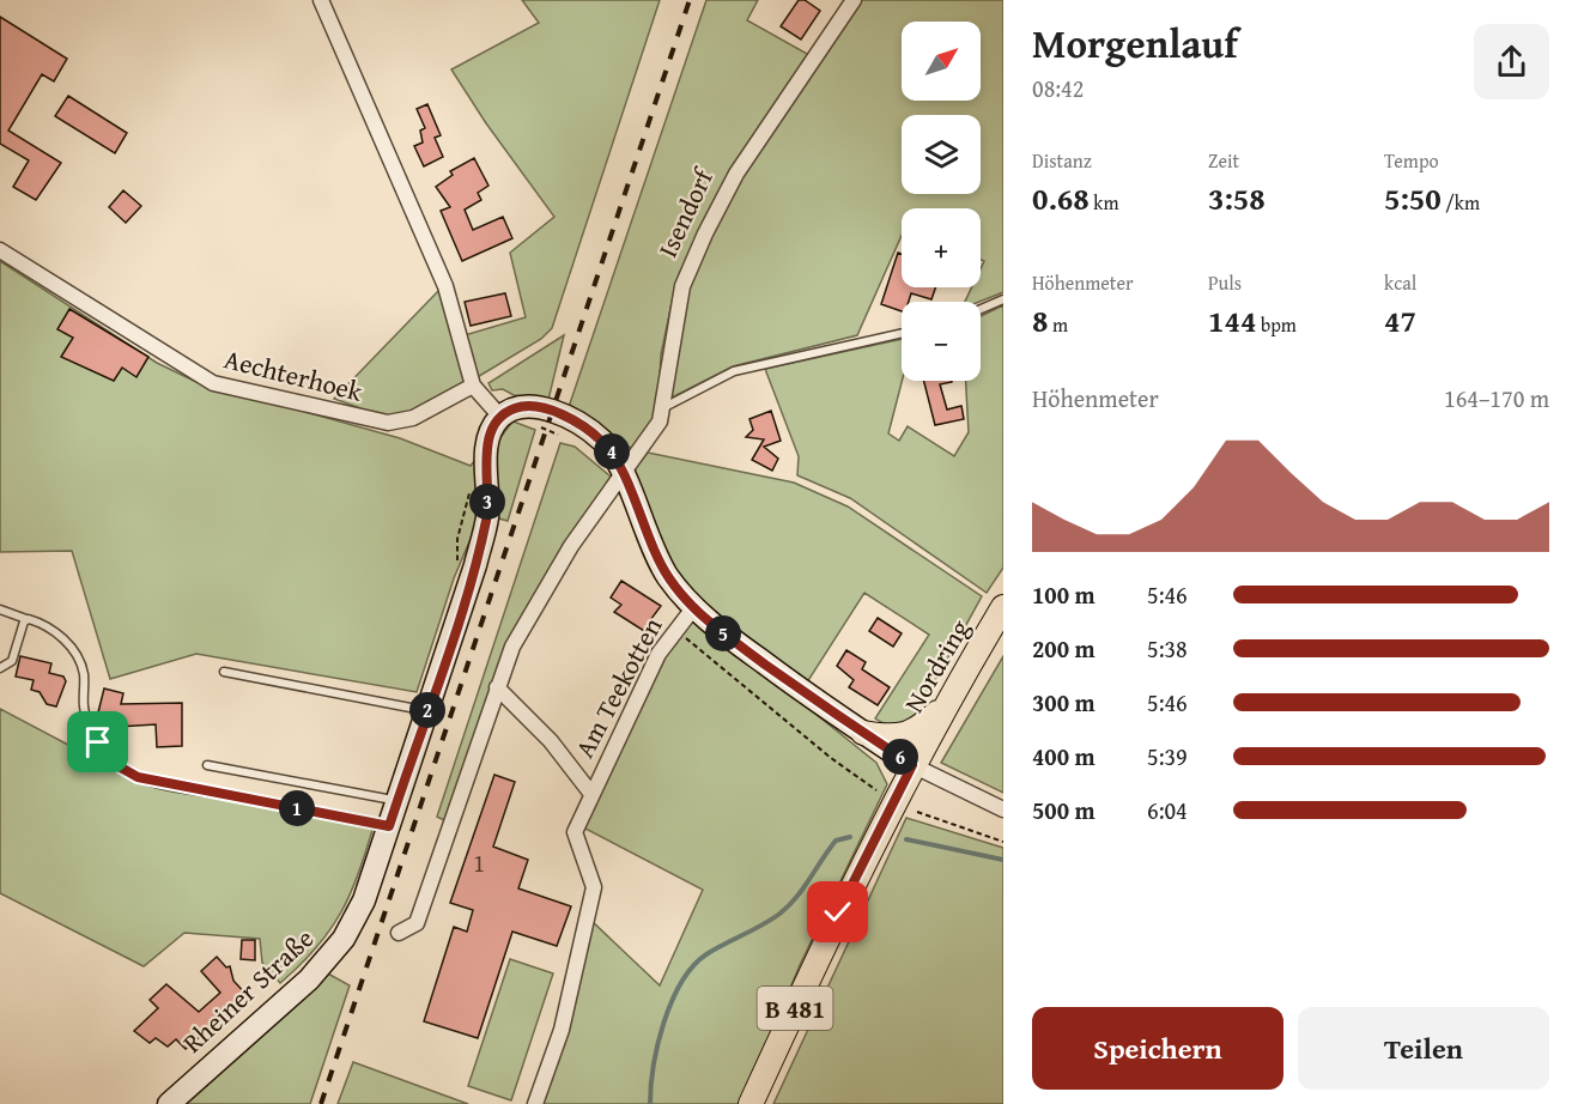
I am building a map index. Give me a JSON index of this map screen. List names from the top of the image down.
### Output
{
  "streets": {
    "main road": ["Nordring", "B 481"],
    "street": [
      "Isendorf",
      "Aechterhoek",
      "Am Teekotten",
      "Rheiner Straße"
    ]
  },
  "house_numbers": ["1"],
  "north": "top right",
  "page": {
    "heading": ["Morgenlauf", "08:42"],
    "map_buttons": ["+", "−"],
    "stats": [
      ["Distanz", "0.68 km"],
      ["Zeit", "3:58"],
      ["Tempo", "5:50 /km"],
      ["Höhenmeter", "8 m"],
      ["Puls", "144 bpm"],
      ["kcal", "47"]
    ],
    "chart": ["Höhenmeter", "164–170 m"],
    "pins": [
      "4",
      "3",
      "5",
      "2",
      "6",
      "1"
    ],
    "list": [
      {
        "name": "100 m",
        "note": "5:46"
      },
      {
        "name": "200 m",
        "note": "5:38"
      },
      {
        "name": "300 m",
        "note": "5:46"
      },
      {
        "name": "400 m",
        "note": "5:39"
      },
      {
        "name": "500 m",
        "note": "6:04"
      }
    ],
    "buttons": ["Speichern", "Teilen"]
  }
}
